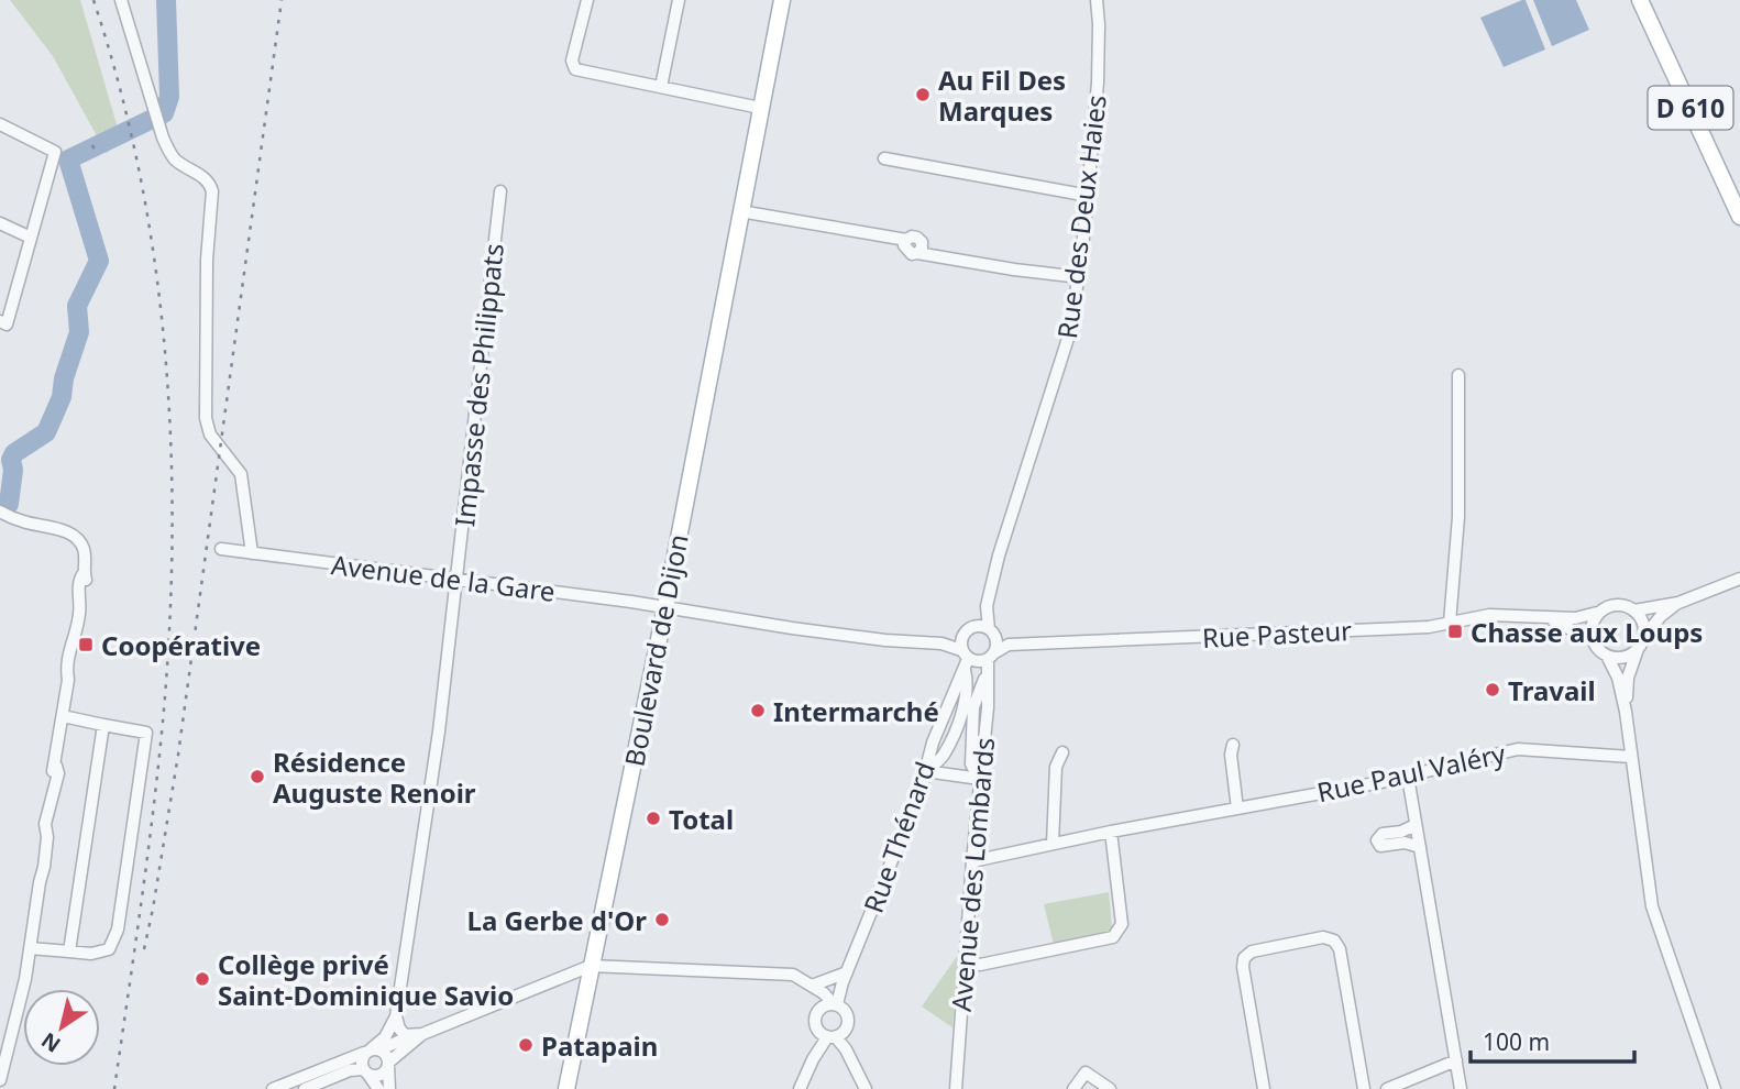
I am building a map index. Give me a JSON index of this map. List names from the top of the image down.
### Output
{
  "streets": {
    "main road": ["D 610", "Boulevard de Dijon"],
    "street": [
      "Rue des Deux Haies",
      "Impasse des Philippats",
      "Avenue de la Gare",
      "Rue Pasteur",
      "Rue Paul Valéry",
      "Rue Thénard",
      "Avenue des Lombards"
    ]
  },
  "crossings": [
    ["Rue des Deux Haies", "Rue Pasteur"],
    ["Rue des Deux Haies", "Rue Thénard"],
    ["Rue des Deux Haies", "Avenue des Lombards"],
    ["Impasse des Philippats", "Avenue de la Gare"],
    ["Avenue de la Gare", "Boulevard de Dijon"],
    ["Rue Pasteur", "Avenue des Lombards"],
    ["Rue Paul Valéry", "Avenue des Lombards"]
  ],
  "places": {
    "other": [
      "Au Fil Des Marques",
      "Travail",
      "Intermarché",
      "Résidence Auguste Renoir",
      "Total",
      "La Gerbe d'Or",
      "Collège privé Saint-Dominique Savio",
      "Patapain"
    ],
    "transit": ["Chasse aux Loups", "Coopérative"]
  },
  "scale_bar": "100 m",
  "north": "bottom left"
}
